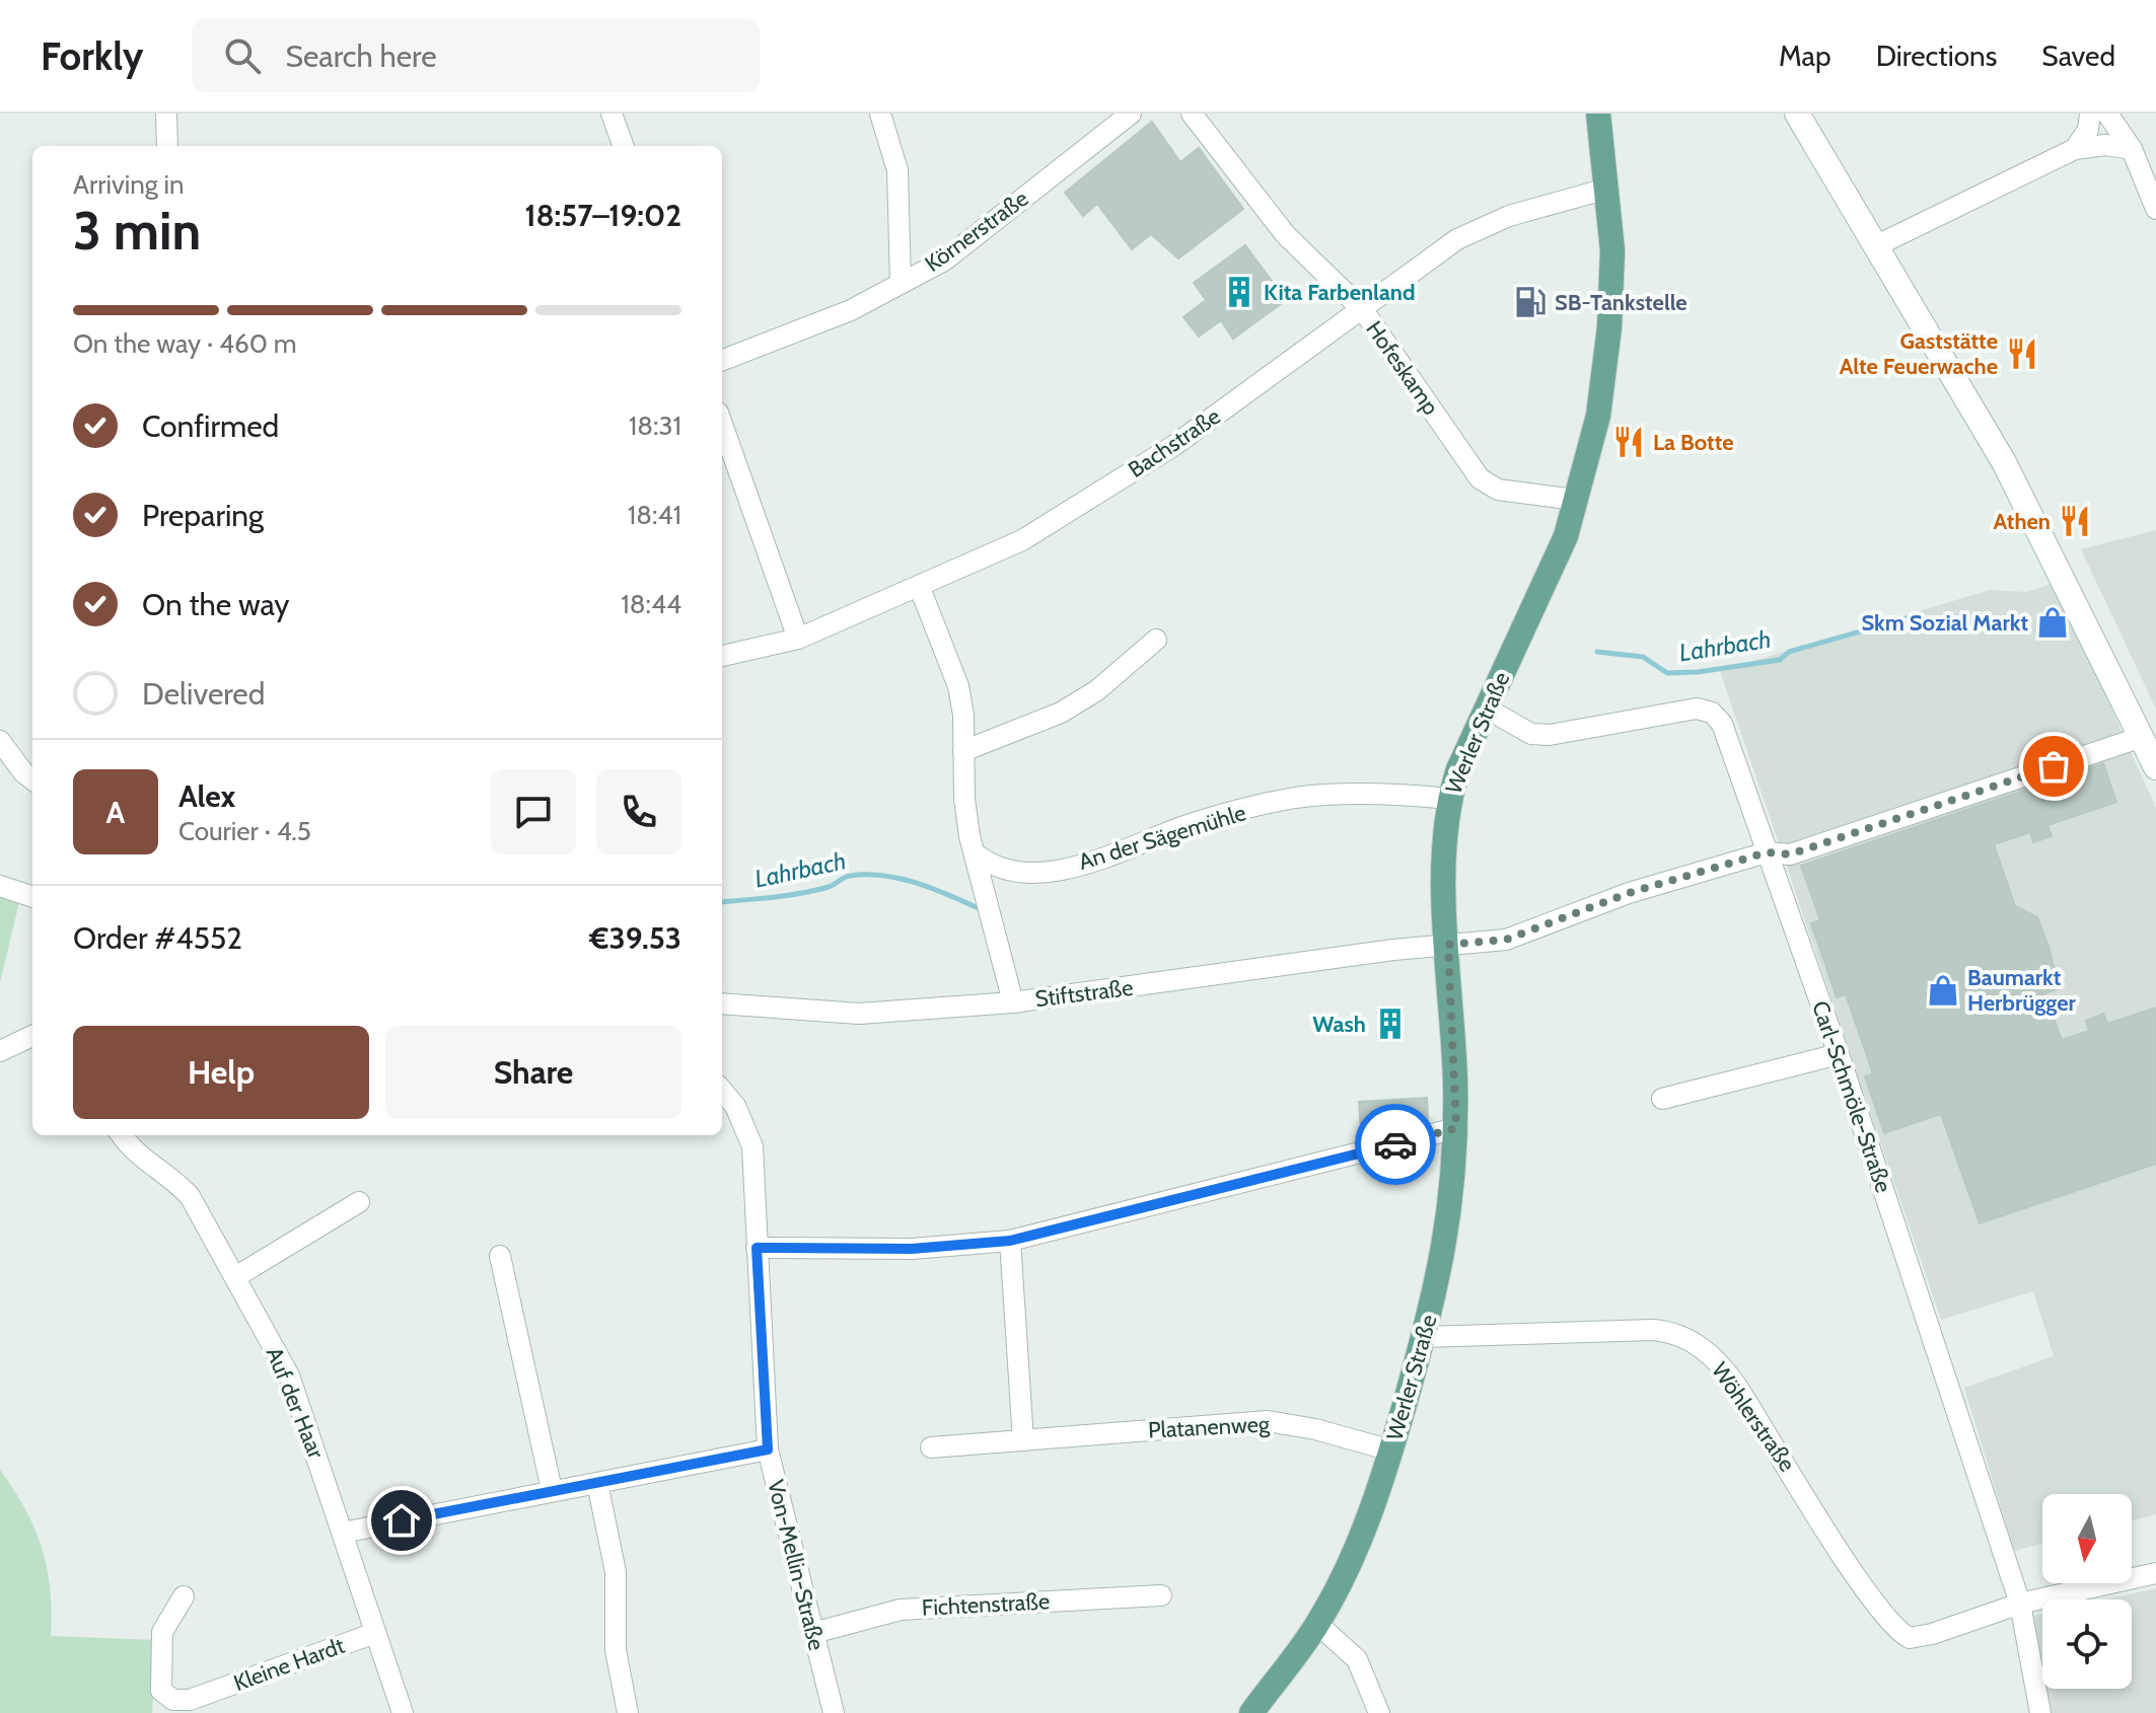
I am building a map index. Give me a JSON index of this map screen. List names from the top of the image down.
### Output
{
  "streets": {
    "main road": ["Werler Straße"],
    "street": [
      "Körnerstraße",
      "Hofeskamp",
      "Bachstraße",
      "An der Sägemühle",
      "Stiftstraße",
      "Carl-Schmöle-Straße",
      "Auf der Haar",
      "Wöhlerstraße",
      "Platanenweg",
      "Von-Mellin-Straße",
      "Fichtenstraße",
      "Kleine Hardt"
    ]
  },
  "crossings": [
    ["Hofeskamp", "Bachstraße"],
    ["Hofeskamp", "Werler Straße"],
    ["Bachstraße", "Werler Straße"],
    ["Werler Straße", "An der Sägemühle"],
    ["Werler Straße", "Stiftstraße"],
    ["Werler Straße", "Carl-Schmöle-Straße"],
    ["Werler Straße", "Wöhlerstraße"],
    ["Werler Straße", "Platanenweg"],
    ["Stiftstraße", "Carl-Schmöle-Straße"],
    ["Carl-Schmöle-Straße", "Wöhlerstraße"],
    ["Auf der Haar", "Kleine Hardt"],
    ["Von-Mellin-Straße", "Fichtenstraße"]
  ],
  "water": ["Lahrbach"],
  "places": {
    "building": ["Kita Farbenland", "Wash"],
    "fuel station": ["SB-Tankstelle"],
    "restaurant": ["Gaststätte Alte Feuerwache", "La Botte", "Athen"],
    "shop": ["Skm Sozial Markt", "Baumarkt Herbrügger"]
  },
  "north": "bottom",
  "page": {
    "header": "Forkly",
    "search": "Search here",
    "nav": ["Map", "Directions", "Saved"],
    "heading": ["3 min", "Arriving in", "18:57–19:02"],
    "panel": [
      "Alex",
      "Courier · 4.5",
      "Order #4552",
      "€39.53"
    ],
    "bar": "On the way · 460 m",
    "list": [
      ["Confirmed", "18:31"],
      ["Preparing", "18:41"],
      ["On the way", "18:44"],
      "Delivered"
    ],
    "round": "A",
    "buttons": ["Help", "Share"]
  }
}
